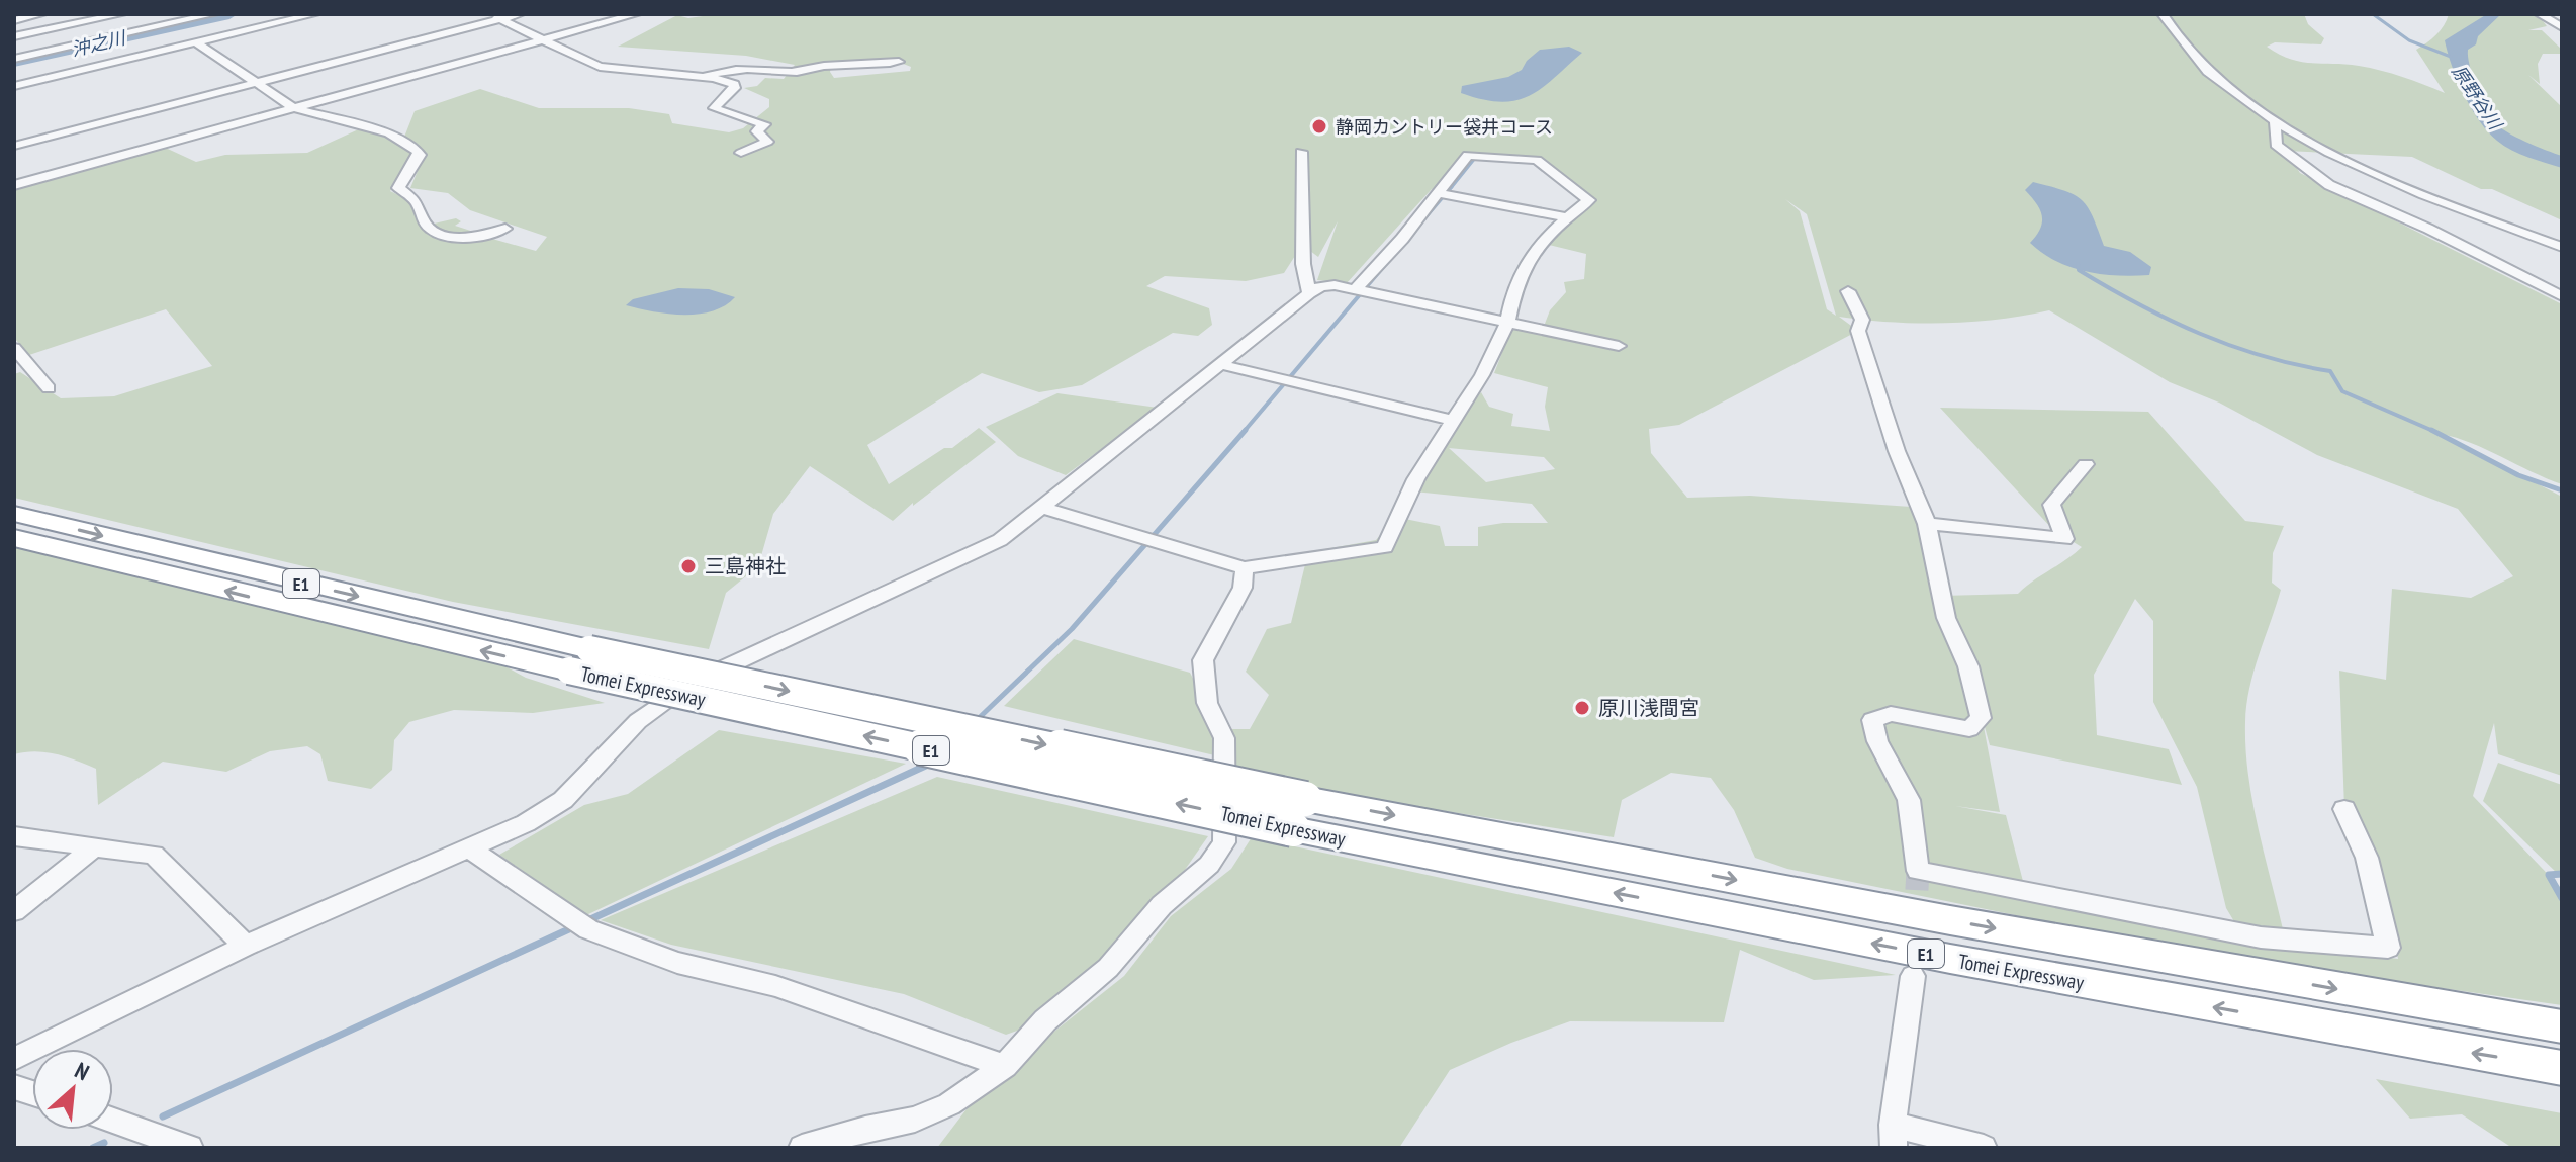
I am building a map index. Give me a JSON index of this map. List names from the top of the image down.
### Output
{
  "streets": {
    "highway": ["E1", "Tomei Expressway"]
  },
  "water": ["沖之川", "原野谷川"],
  "places": ["静岡カントリー袋井コース", "三島神社", "原川浅間宮"],
  "north": "top right"
}
